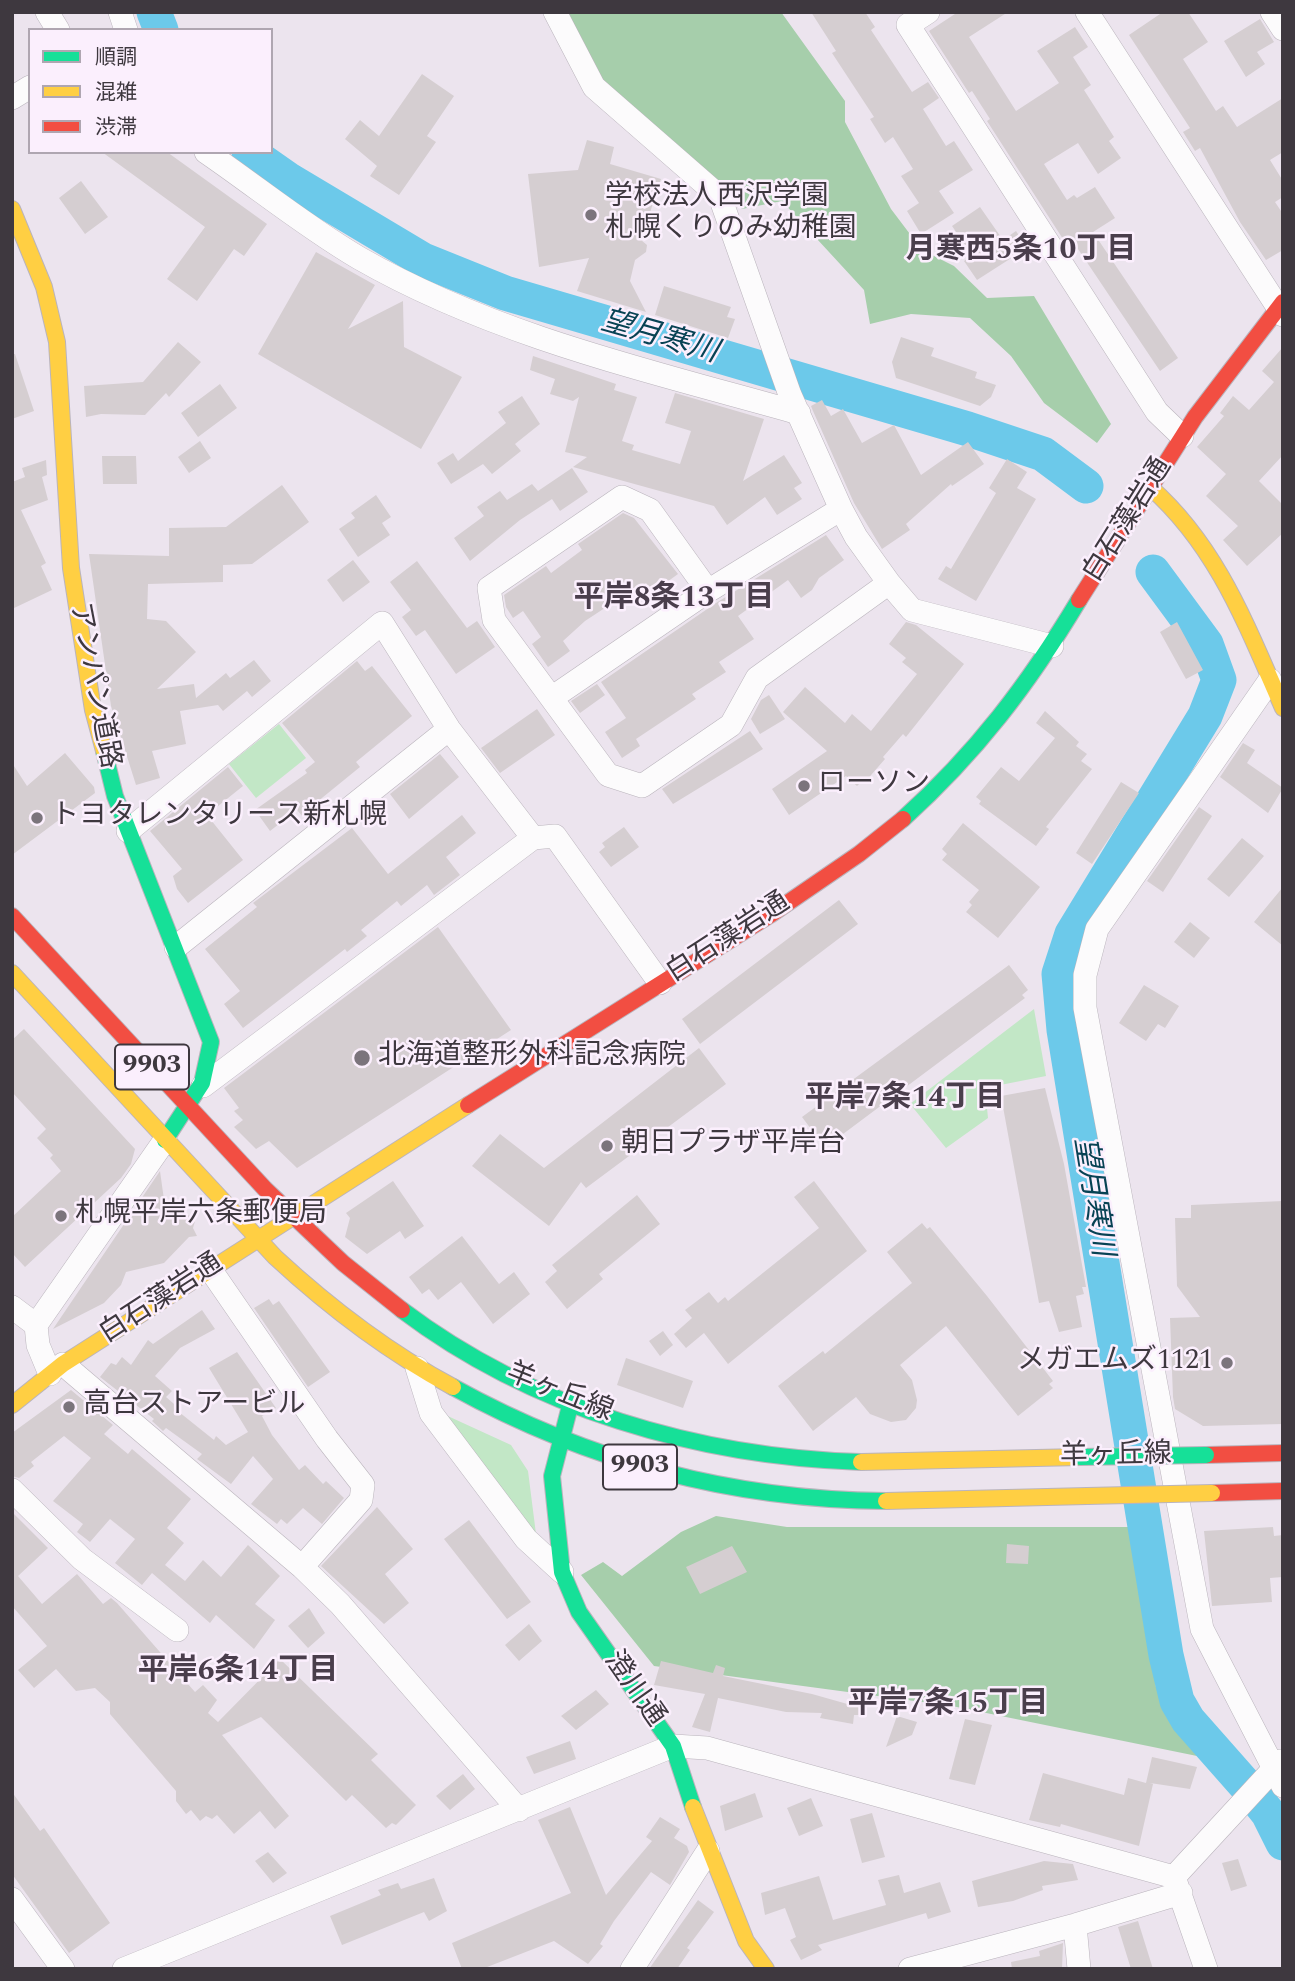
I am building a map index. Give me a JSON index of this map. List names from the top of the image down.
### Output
{
  "streets": {
    "main road": [
      "白石藻岩通",
      "アンパン道路",
      "9903",
      "羊ヶ丘線",
      "澄川通"
    ]
  },
  "crossings": [
    ["白石藻岩通", "羊ヶ丘線"],
    ["アンパン道路", "羊ヶ丘線"],
    ["羊ヶ丘線", "澄川通"]
  ],
  "districts": [
    "月寒西5条10丁目",
    "平岸8条13丁目",
    "平岸7条14丁目",
    "平岸6条14丁目",
    "平岸7条15丁目"
  ],
  "water": ["望月寒川"],
  "places": [
    "学校法人西沢学園 札幌くりのみ幼稚園",
    "ローソン",
    "トヨタレンタリース新札幌",
    "北海道整形外科記念病院",
    "朝日プラザ平岸台",
    "札幌平岸六条郵便局",
    "メガエムズ1121",
    "高台ストアービル"
  ],
  "legend": ["順調", "混雑", "渋滞"]
}
